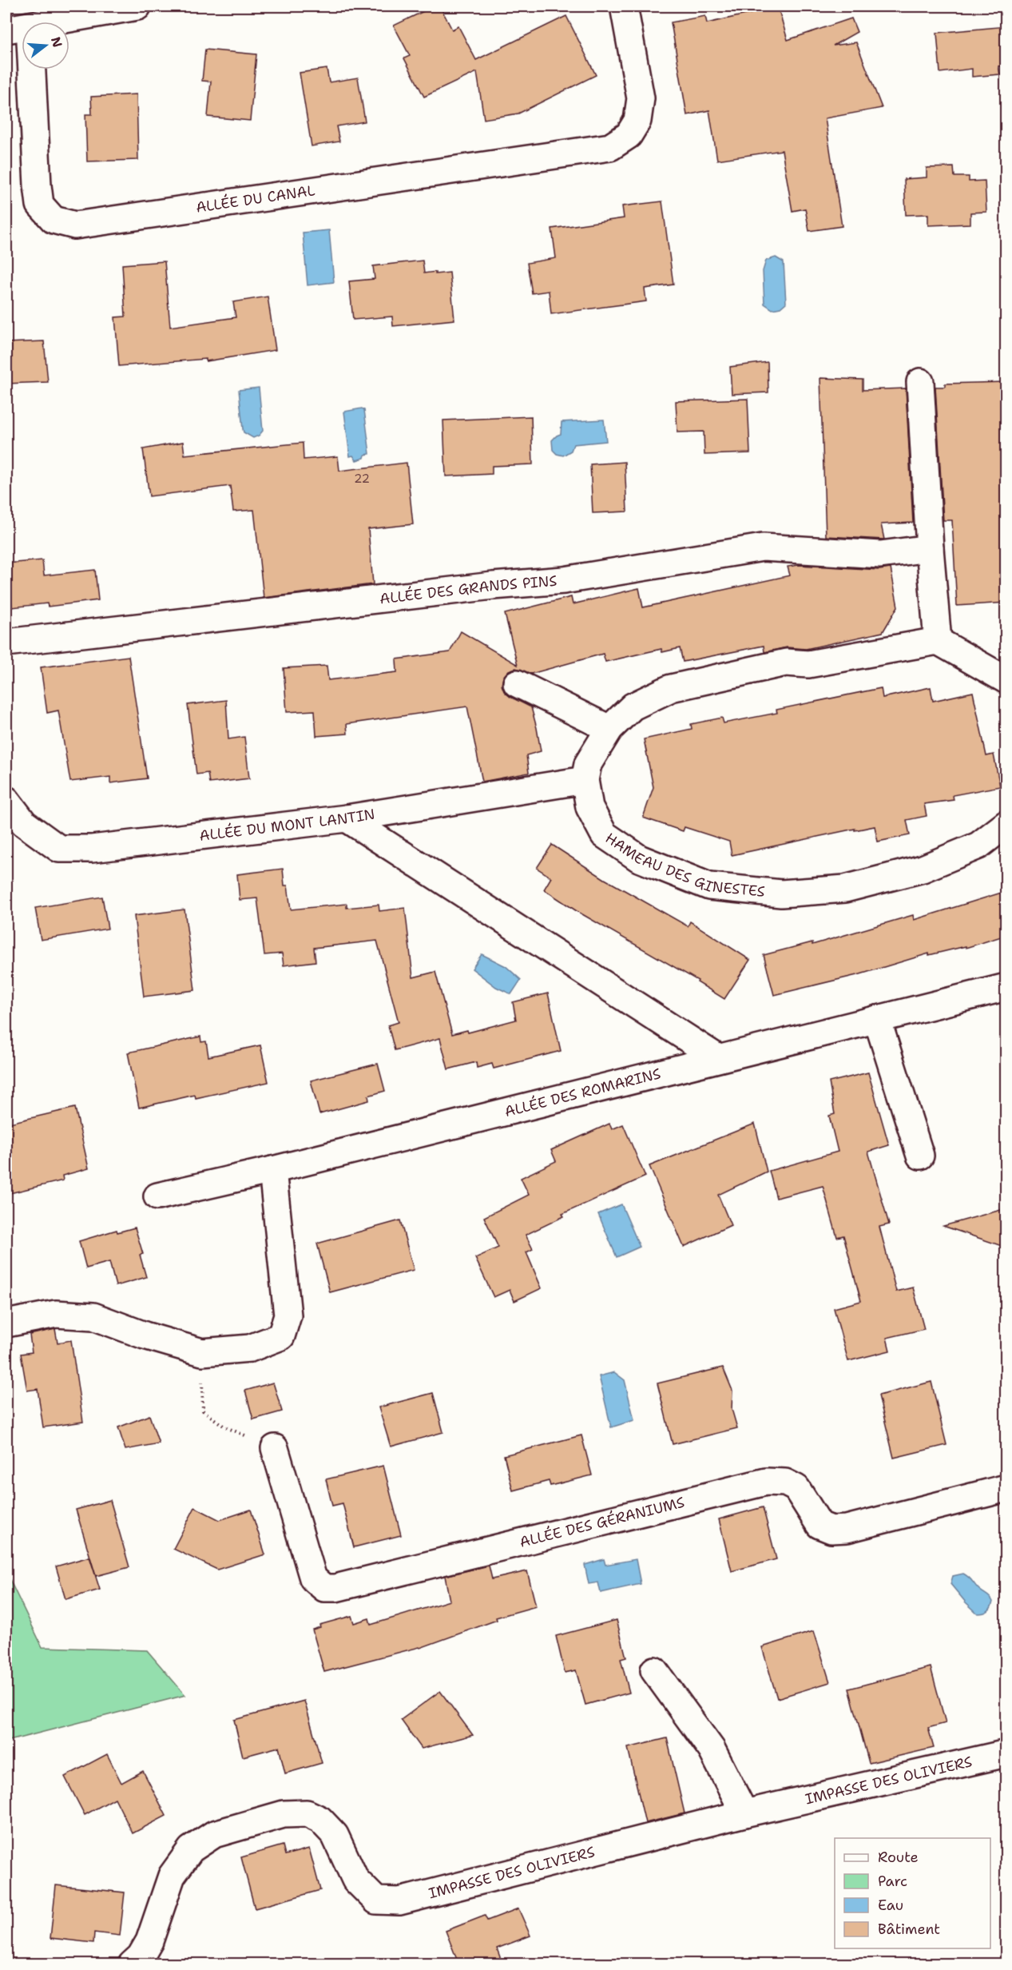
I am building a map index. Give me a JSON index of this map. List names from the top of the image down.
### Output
{
  "streets": {
    "street": [
      "ALLÉE DU CANAL",
      "ALLÉE DES GRANDS PINS",
      "ALLÉE DU MONT LANTIN",
      "HAMEAU DES GINESTES",
      "ALLÉE DES ROMARINS",
      "ALLÉE DES GÉRANIUMS",
      "IMPASSE DES OLIVIERS"
    ]
  },
  "crossings": [
    ["ALLÉE DU MONT LANTIN", "HAMEAU DES GINESTES"]
  ],
  "house_numbers": ["22"],
  "legend": [
    "Route",
    "Parc",
    "Eau",
    "Bâtiment"
  ],
  "north": "right"
}
